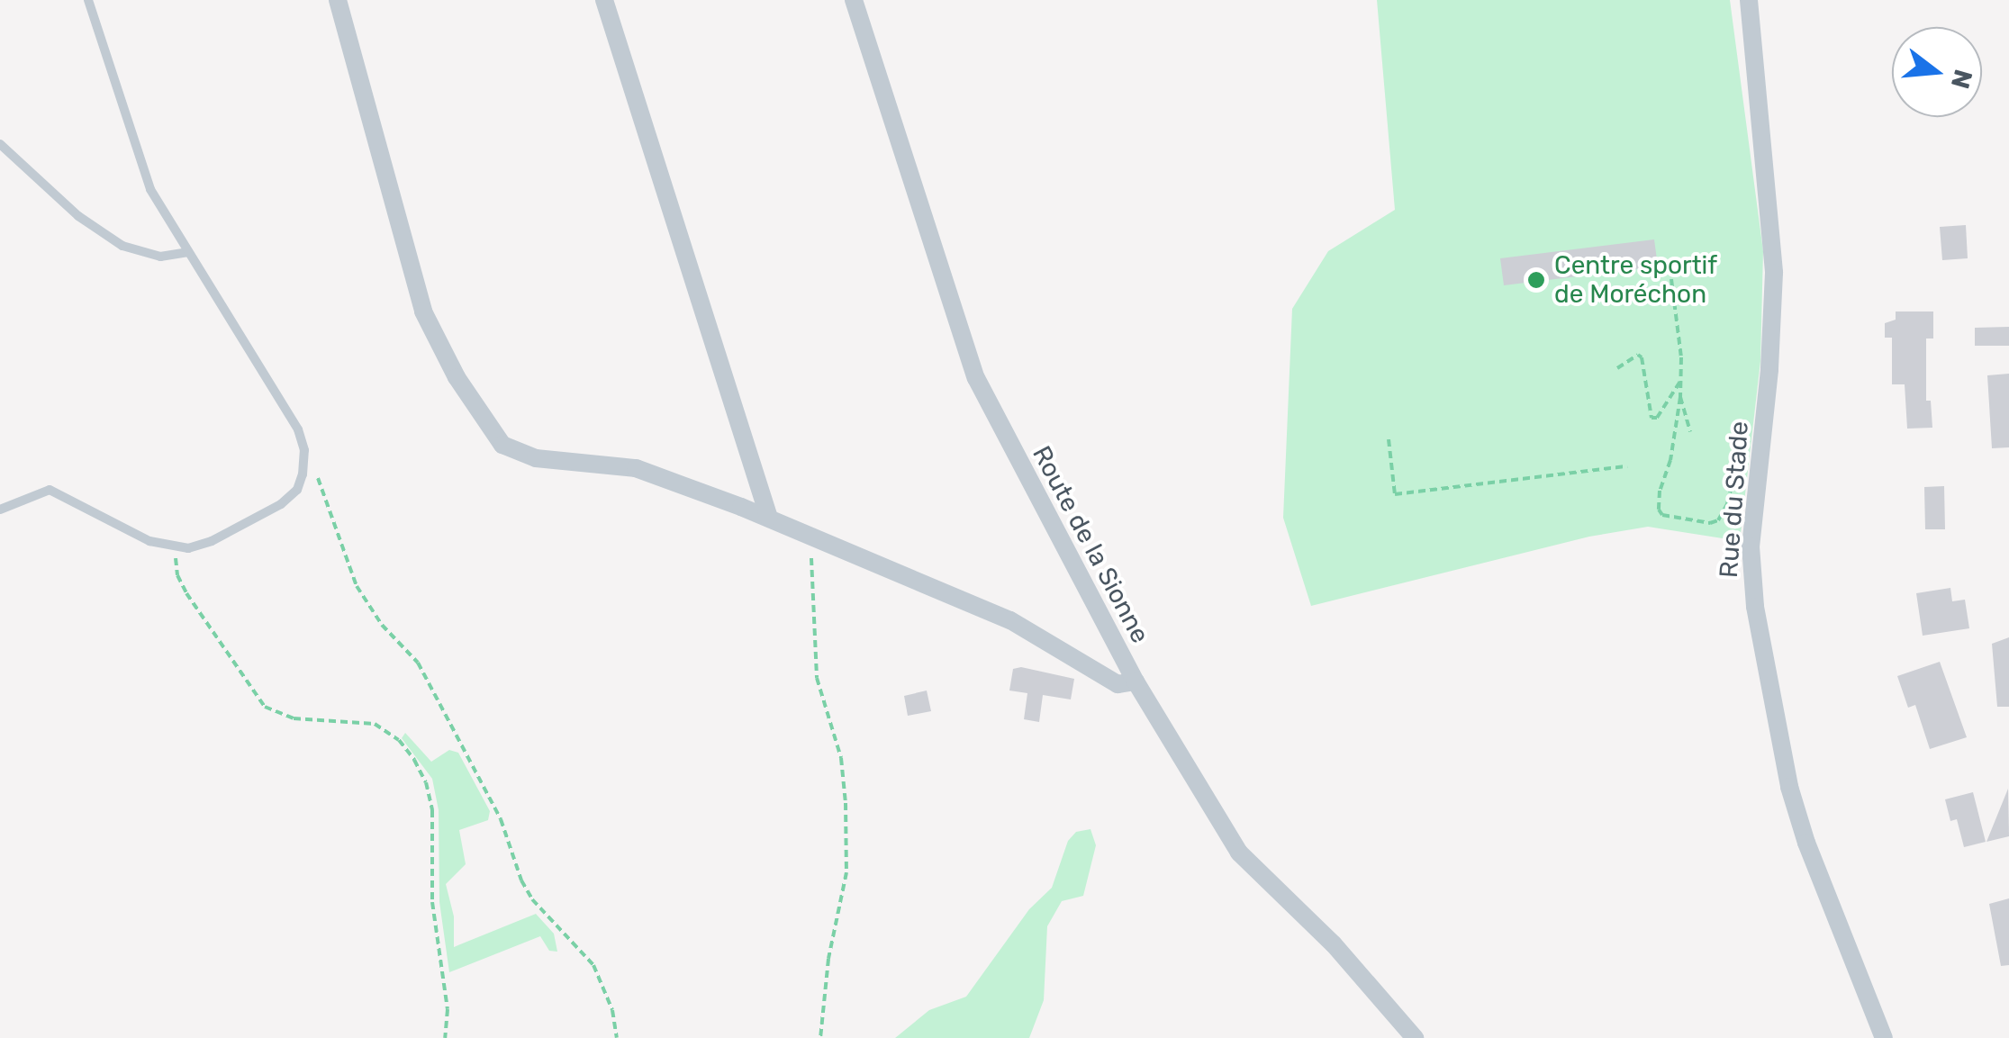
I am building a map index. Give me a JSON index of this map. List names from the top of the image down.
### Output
{
  "streets": {
    "street": ["Rue du Stade", "Route de la Sionne"]
  },
  "places": ["Centre sportif de Moréchon"],
  "north": "right"
}
